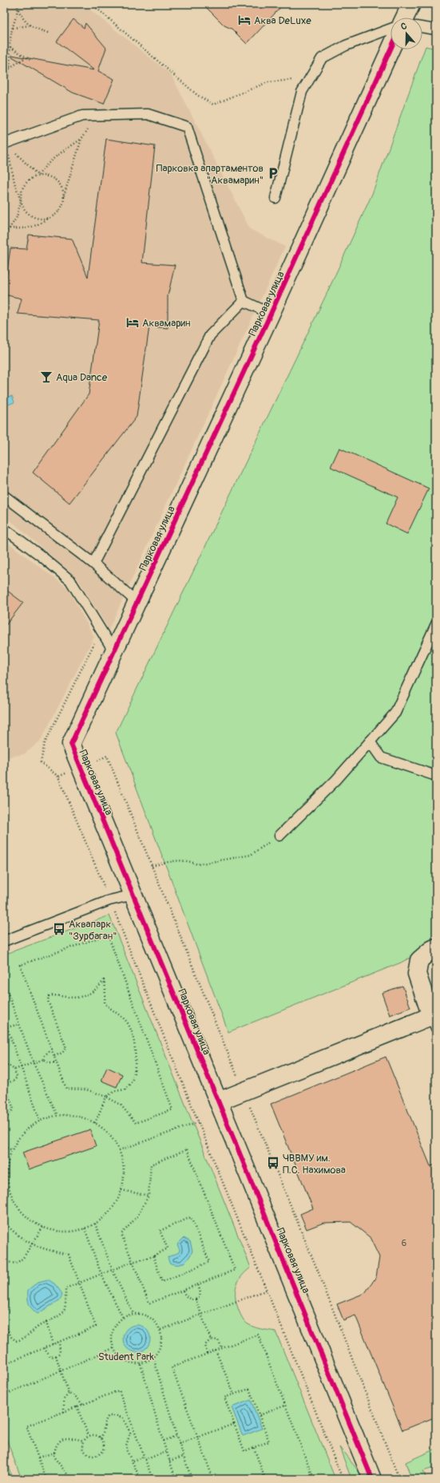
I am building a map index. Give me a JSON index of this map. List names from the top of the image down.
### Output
{
  "streets": {
    "street": ["Парковая улица"]
  },
  "parks": ["Student Park"],
  "places": {
    "hotel": ["Аква DeLuxe", "Аквамарин"],
    "parking": ["Парковка апартаментов \"Аквамарин\""],
    "bar": ["Aqua Dance"],
    "bus stop": ["Аквапарк \"Зурбаган\"", "ЧВВМУ им. П.С. Нахимова"]
  },
  "house_numbers": ["6"],
  "north": "top"
}
